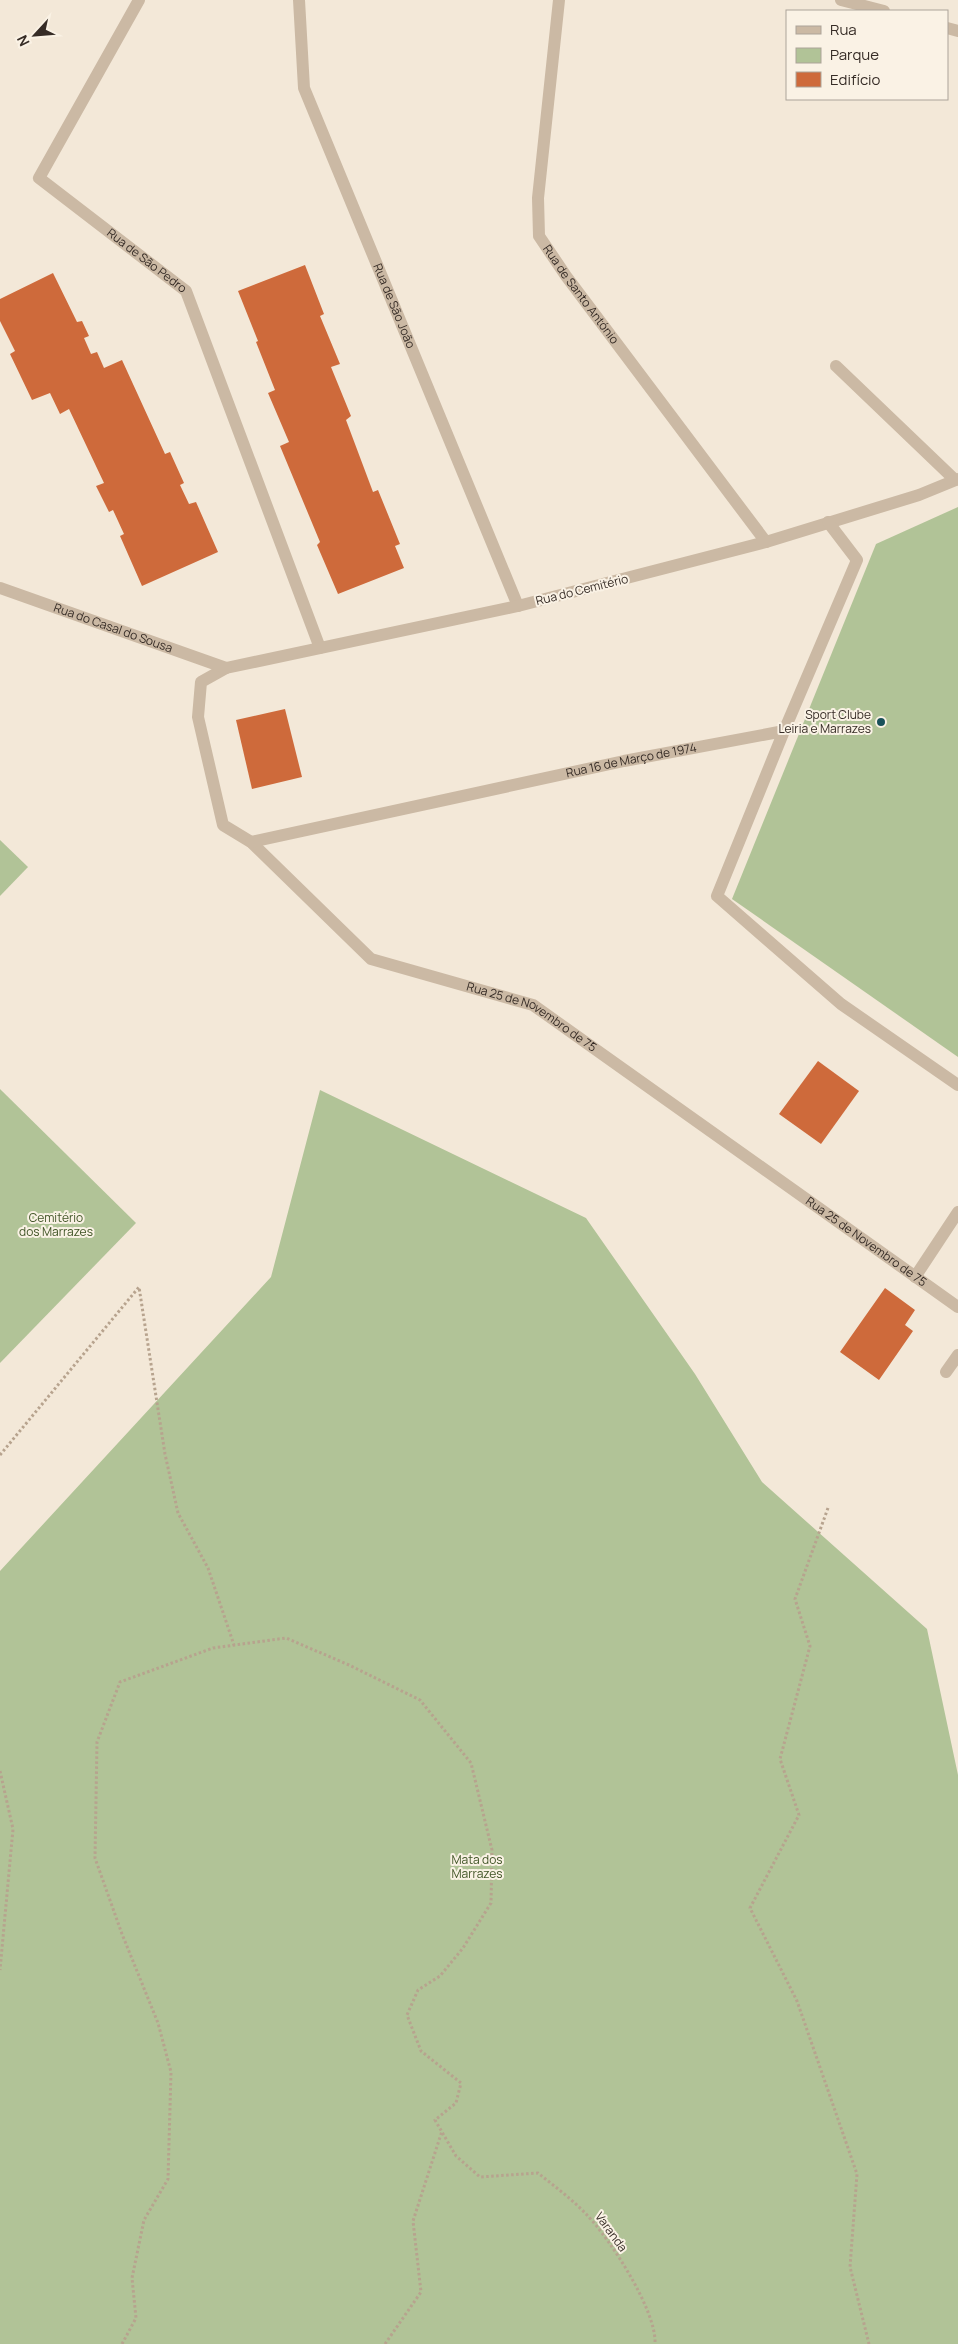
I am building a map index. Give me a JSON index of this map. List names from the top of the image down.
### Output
{
  "streets": {
    "street": [
      "Rua de São Pedro",
      "Rua de Santo António",
      "Rua de São João",
      "Rua do Cemitério",
      "Rua do Casal do Sousa",
      "Rua 16 de Março de 1974",
      "Rua 25 de Novembro de 75"
    ],
    "path": ["Varanda"]
  },
  "crossings": [
    ["Rua de São Pedro", "Rua do Cemitério"],
    ["Rua de Santo António", "Rua do Cemitério"],
    ["Rua de São João", "Rua do Cemitério"],
    ["Rua do Cemitério", "Rua do Casal do Sousa"],
    ["Rua do Cemitério", "Rua 25 de Novembro de 75"],
    ["Rua 16 de Março de 1974", "Rua 25 de Novembro de 75"]
  ],
  "parks": ["Cemitério dos Marrazes", "Mata dos Marrazes"],
  "places": ["Sport Clube Leiria e Marrazes"],
  "legend": ["Rua", "Parque", "Edifício"],
  "north": "bottom left"
}
